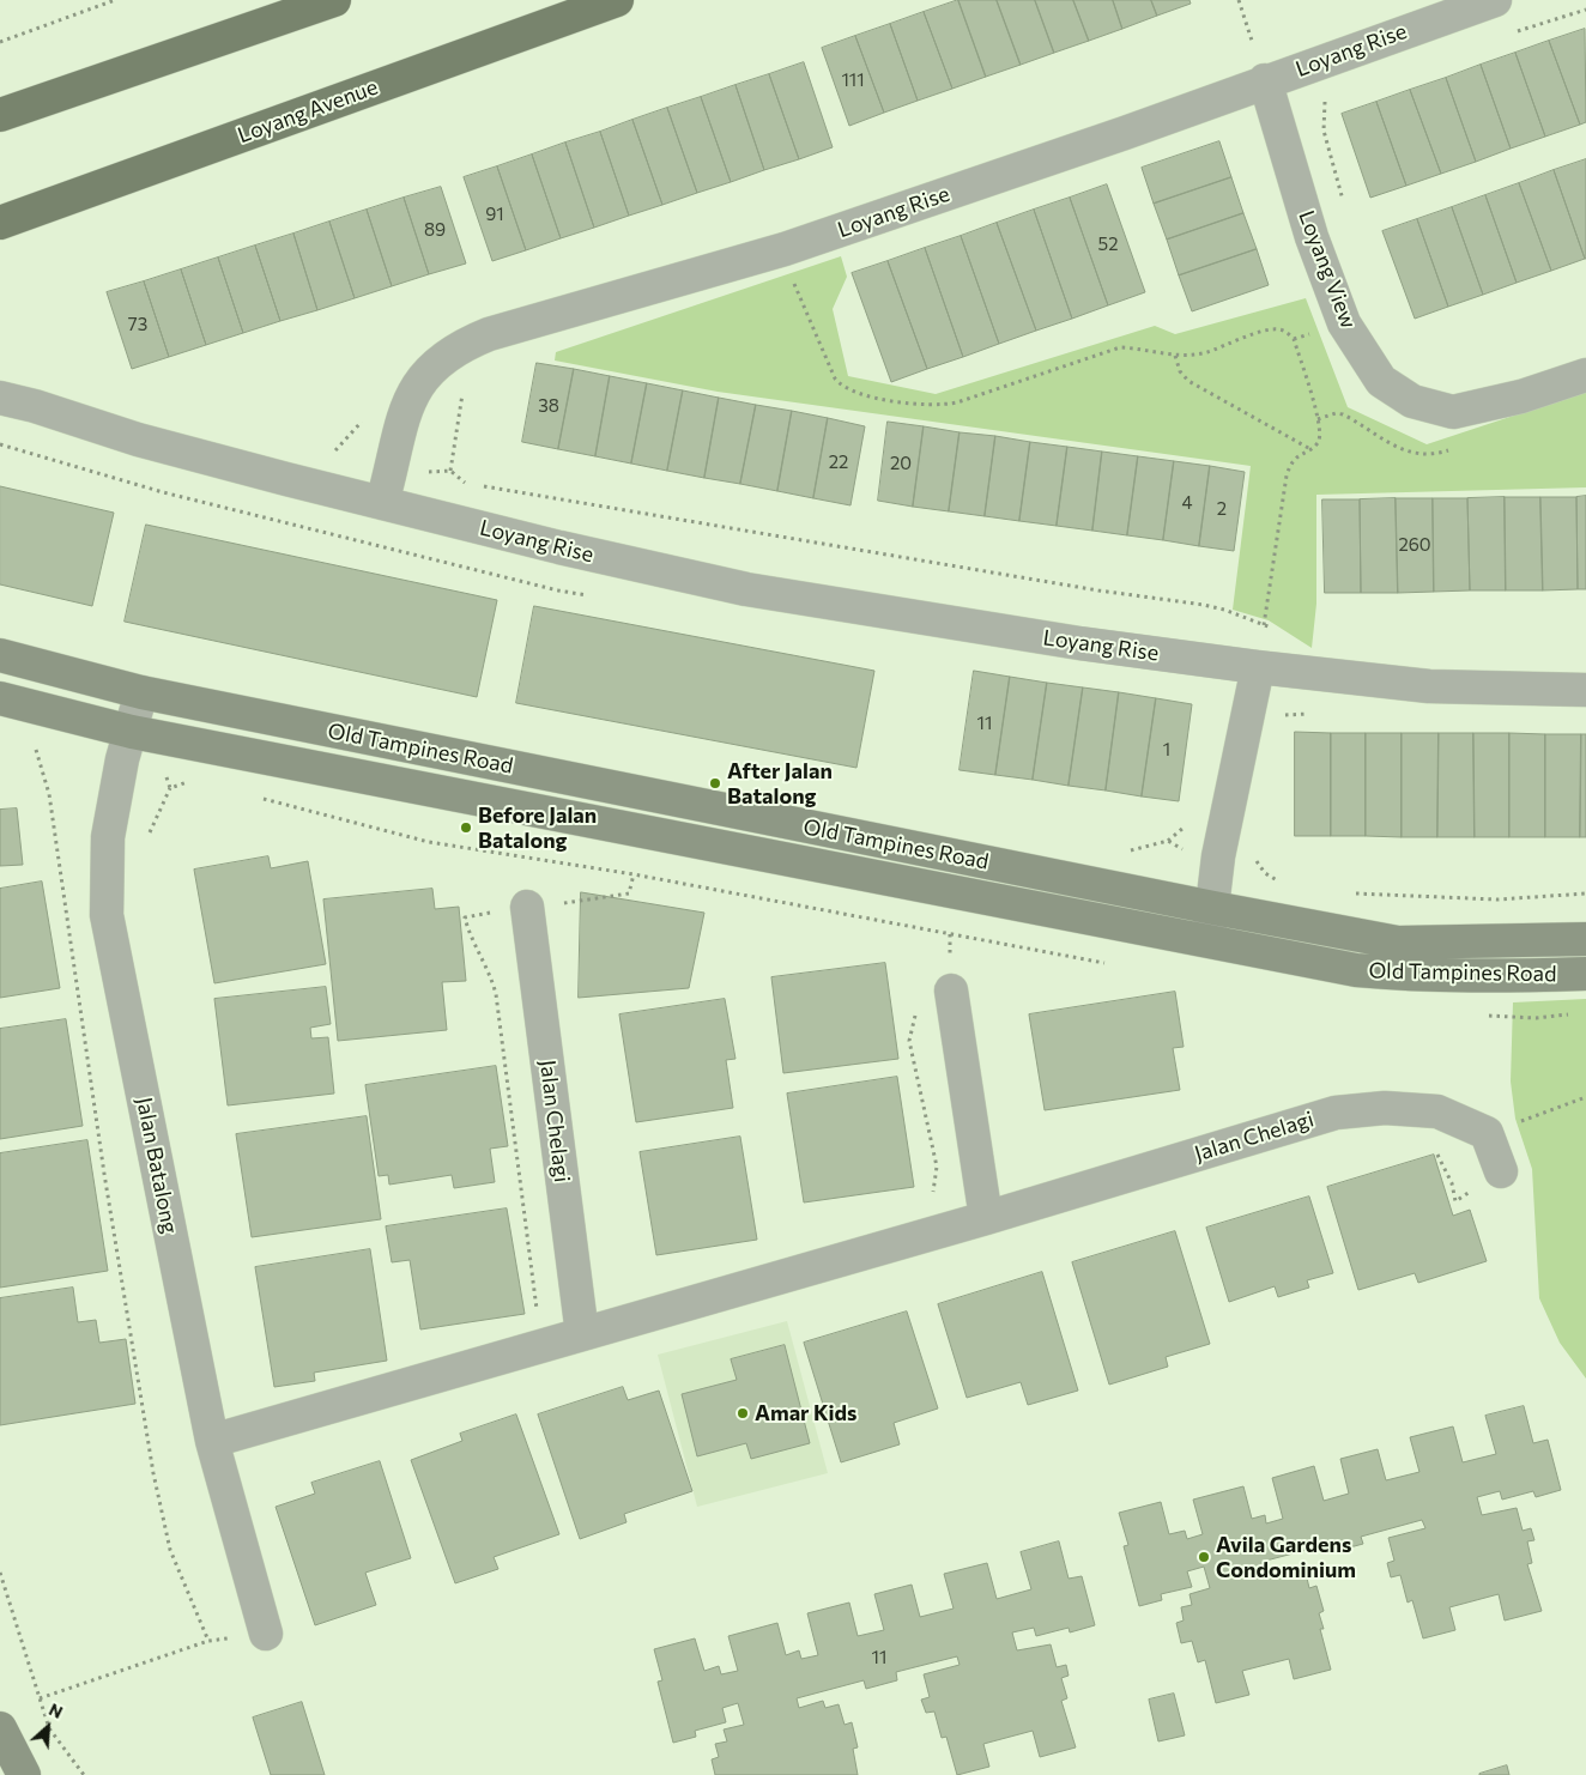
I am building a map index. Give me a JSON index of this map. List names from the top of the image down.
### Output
{
  "streets": {
    "main road": ["Loyang Avenue"],
    "street": [
      "Loyang Rise",
      "Loyang View",
      "Old Tampines Road",
      "Jalan Chelagi",
      "Jalan Batalong"
    ]
  },
  "crossings": [
    ["Loyang Rise", "Loyang View"],
    ["Old Tampines Road", "Jalan Batalong"],
    ["Jalan Chelagi", "Jalan Batalong"]
  ],
  "places": [
    "After Jalan Batalong",
    "Before Jalan Batalong",
    "Amar Kids",
    "Avila Gardens Condominium"
  ],
  "house_numbers": [
    "111",
    "91",
    "89",
    "52",
    "73",
    "38",
    "22",
    "20",
    "4",
    "2",
    "260",
    "11",
    "1",
    "11"
  ],
  "north": "top right"
}
